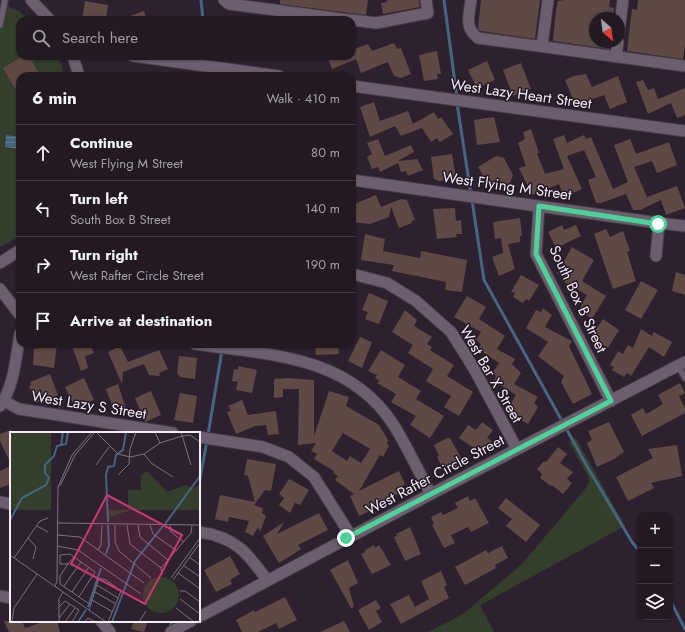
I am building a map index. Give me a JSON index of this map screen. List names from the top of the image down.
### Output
{
  "streets": {
    "street": [
      "West Lazy Heart Street",
      "West Flying M Street",
      "South Box B Street",
      "West Bar X Street",
      "West Lazy S Street",
      "West Rafter Circle Street"
    ]
  },
  "crossings": [
    ["West Flying M Street", "South Box B Street"],
    ["South Box B Street", "West Rafter Circle Street"],
    ["West Bar X Street", "West Rafter Circle Street"]
  ],
  "north": "bottom right",
  "page": {
    "search": "Search here",
    "heading": ["6 min", "Walk · 410 m"],
    "list": [
      ["Continue", "West Flying M Street", "80 m"],
      ["Turn left", "South Box B Street", "140 m"],
      ["Turn right", "West Rafter Circle Street", "190 m"],
      "Arrive at destination"
    ],
    "map_buttons": ["+", "−"]
  }
}
